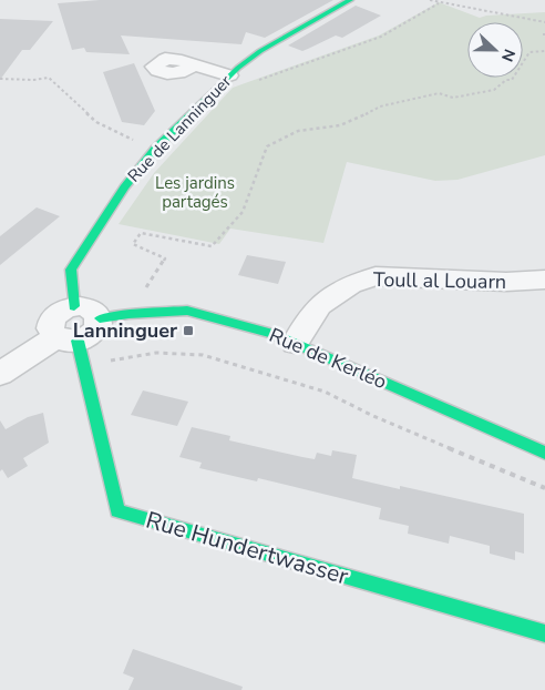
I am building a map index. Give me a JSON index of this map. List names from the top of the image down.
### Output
{
  "streets": {
    "street": [
      "Rue de Lanninguer",
      "Toull al Louarn",
      "Rue de Kerléo",
      "Rue Hundertwasser"
    ]
  },
  "crossings": [
    ["Rue de Lanninguer", "Rue de Kerléo"],
    ["Rue de Lanninguer", "Rue Hundertwasser"],
    ["Toull al Louarn", "Rue de Kerléo"],
    ["Rue de Kerléo", "Rue Hundertwasser"]
  ],
  "parks": ["Les jardins partagés"],
  "places": {
    "transit": ["Lanninguer"]
  },
  "north": "right"
}
